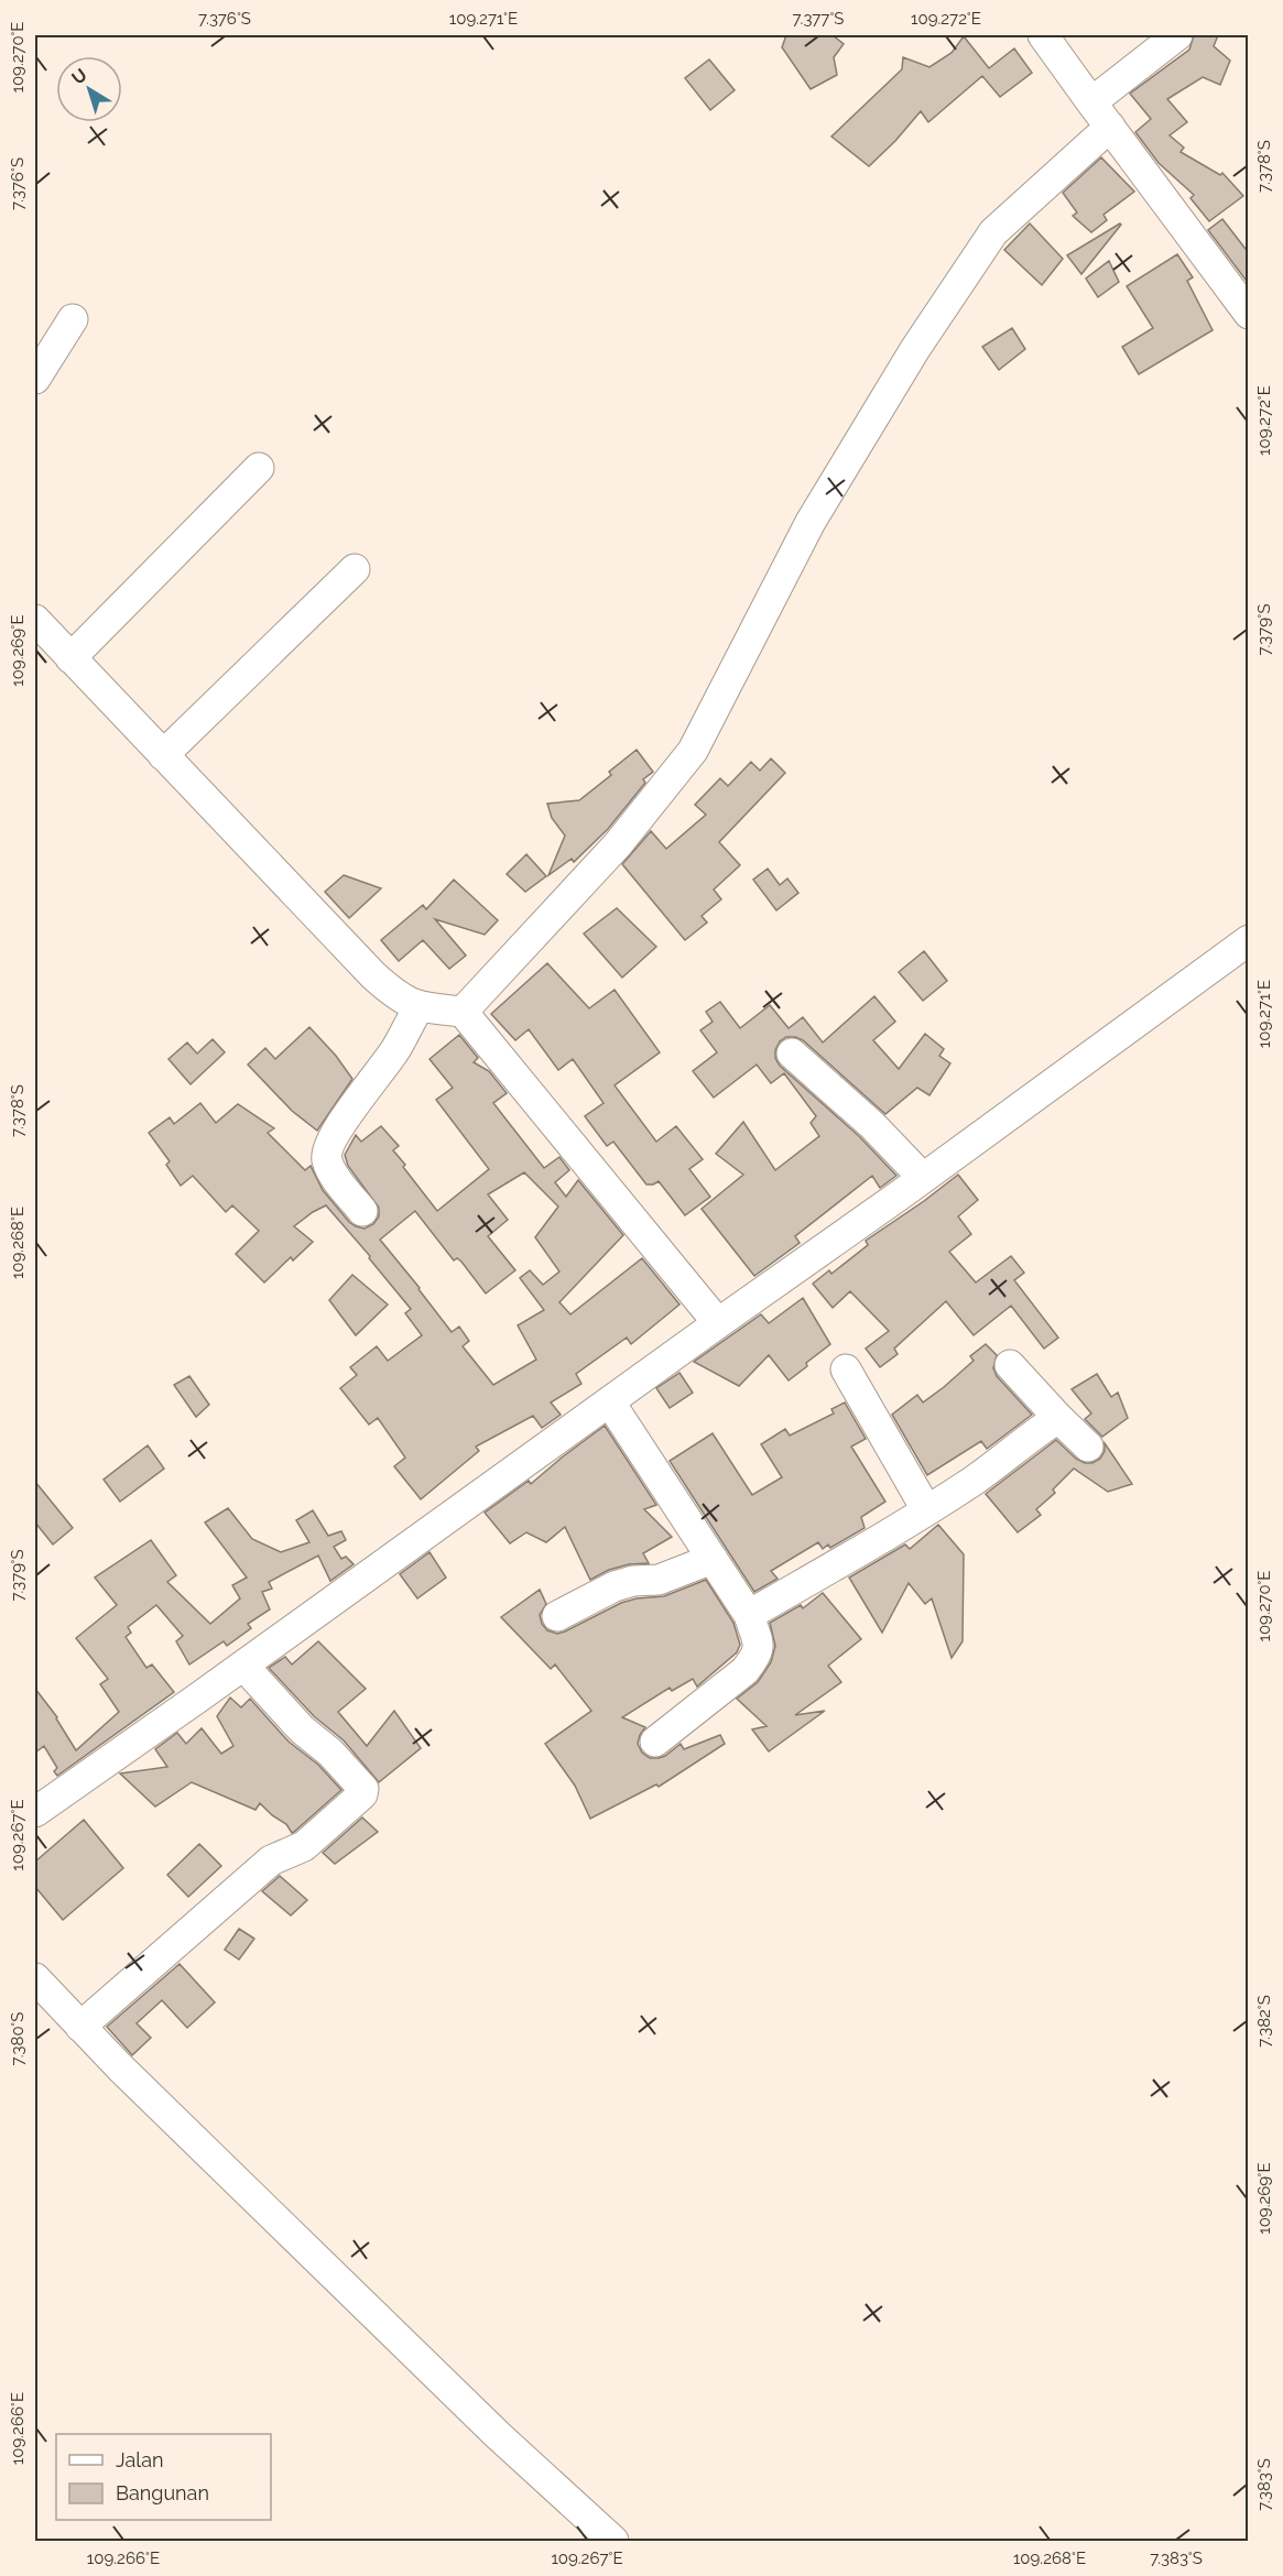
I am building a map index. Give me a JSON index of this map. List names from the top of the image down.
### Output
{
  "legend": ["Jalan", "Bangunan"],
  "north": "top left",
  "coordinates": [
    "7.376°S",
    "109.271°E",
    "7.377°S",
    "109.272°E",
    "109.270°E",
    "7.378°S",
    "7.379°S",
    "109.269°E",
    "109.268°E",
    "109.267°E",
    "7.382°S",
    "7.380°S",
    "109.266°E",
    "7.383°S"
  ]
}
